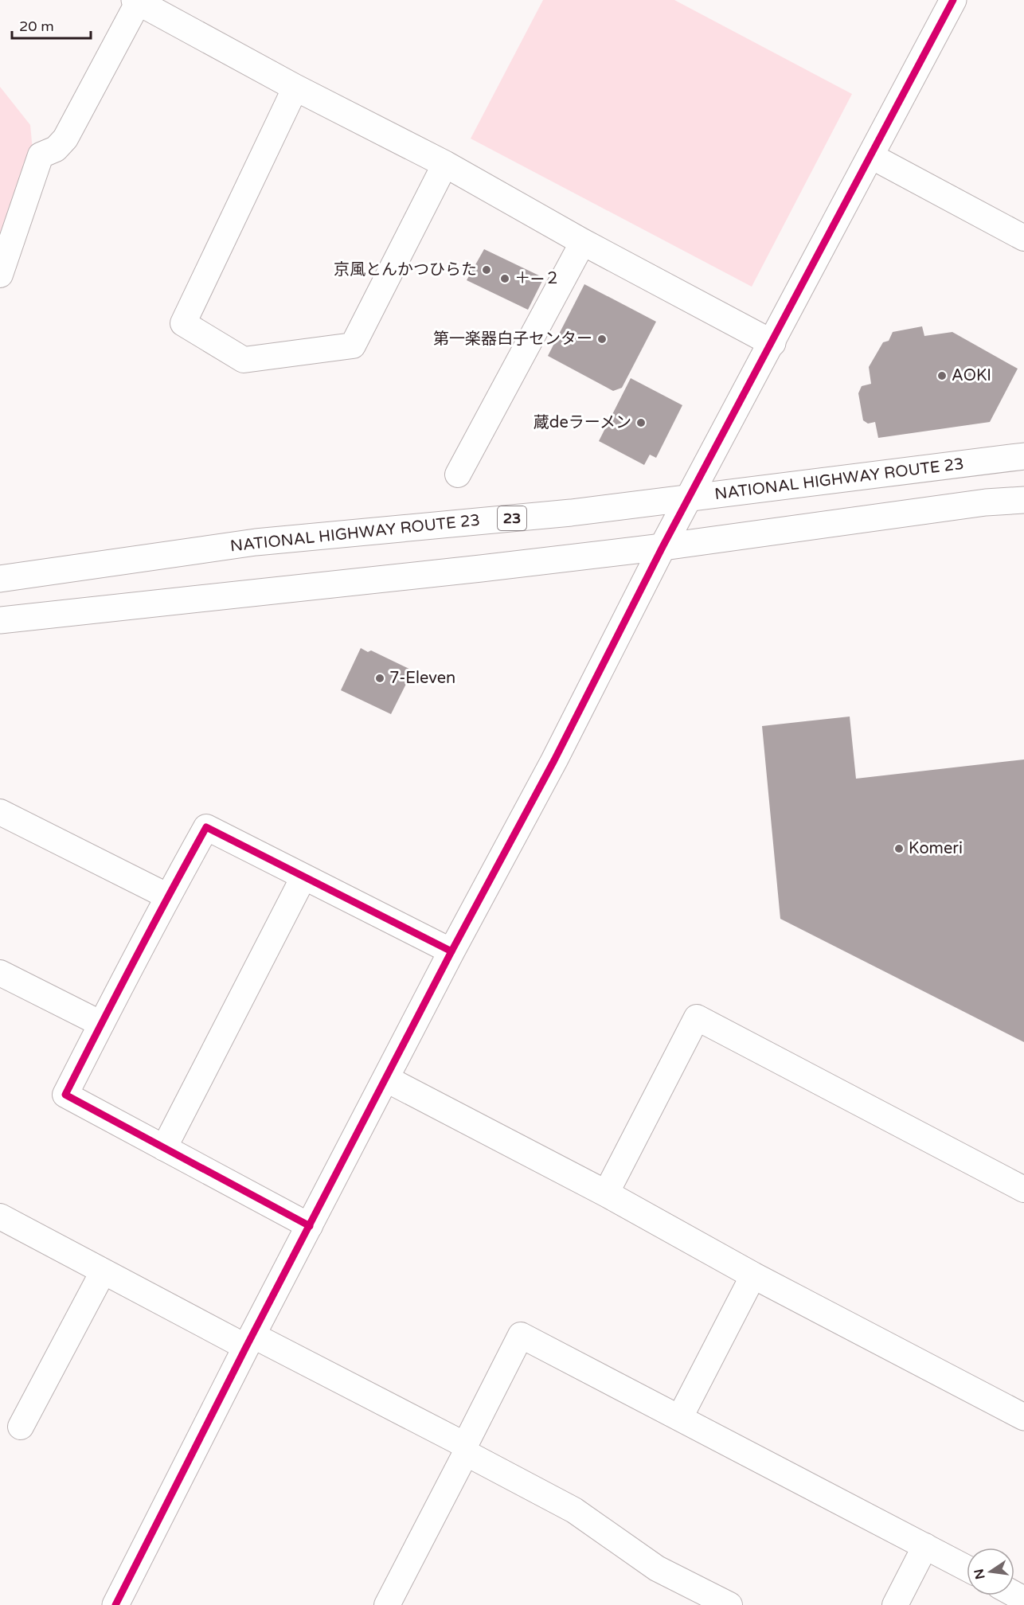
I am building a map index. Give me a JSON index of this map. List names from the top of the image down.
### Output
{
  "streets": {
    "main road": ["NATIONAL HIGHWAY ROUTE 23", "23"]
  },
  "places": [
    "京風とんかつひらた",
    "＋―２",
    "第一楽器白子センター",
    "AOKI",
    "蔵deラーメン",
    "7-Eleven",
    "Komeri"
  ],
  "scale_bar": "20 m",
  "north": "left"
}
